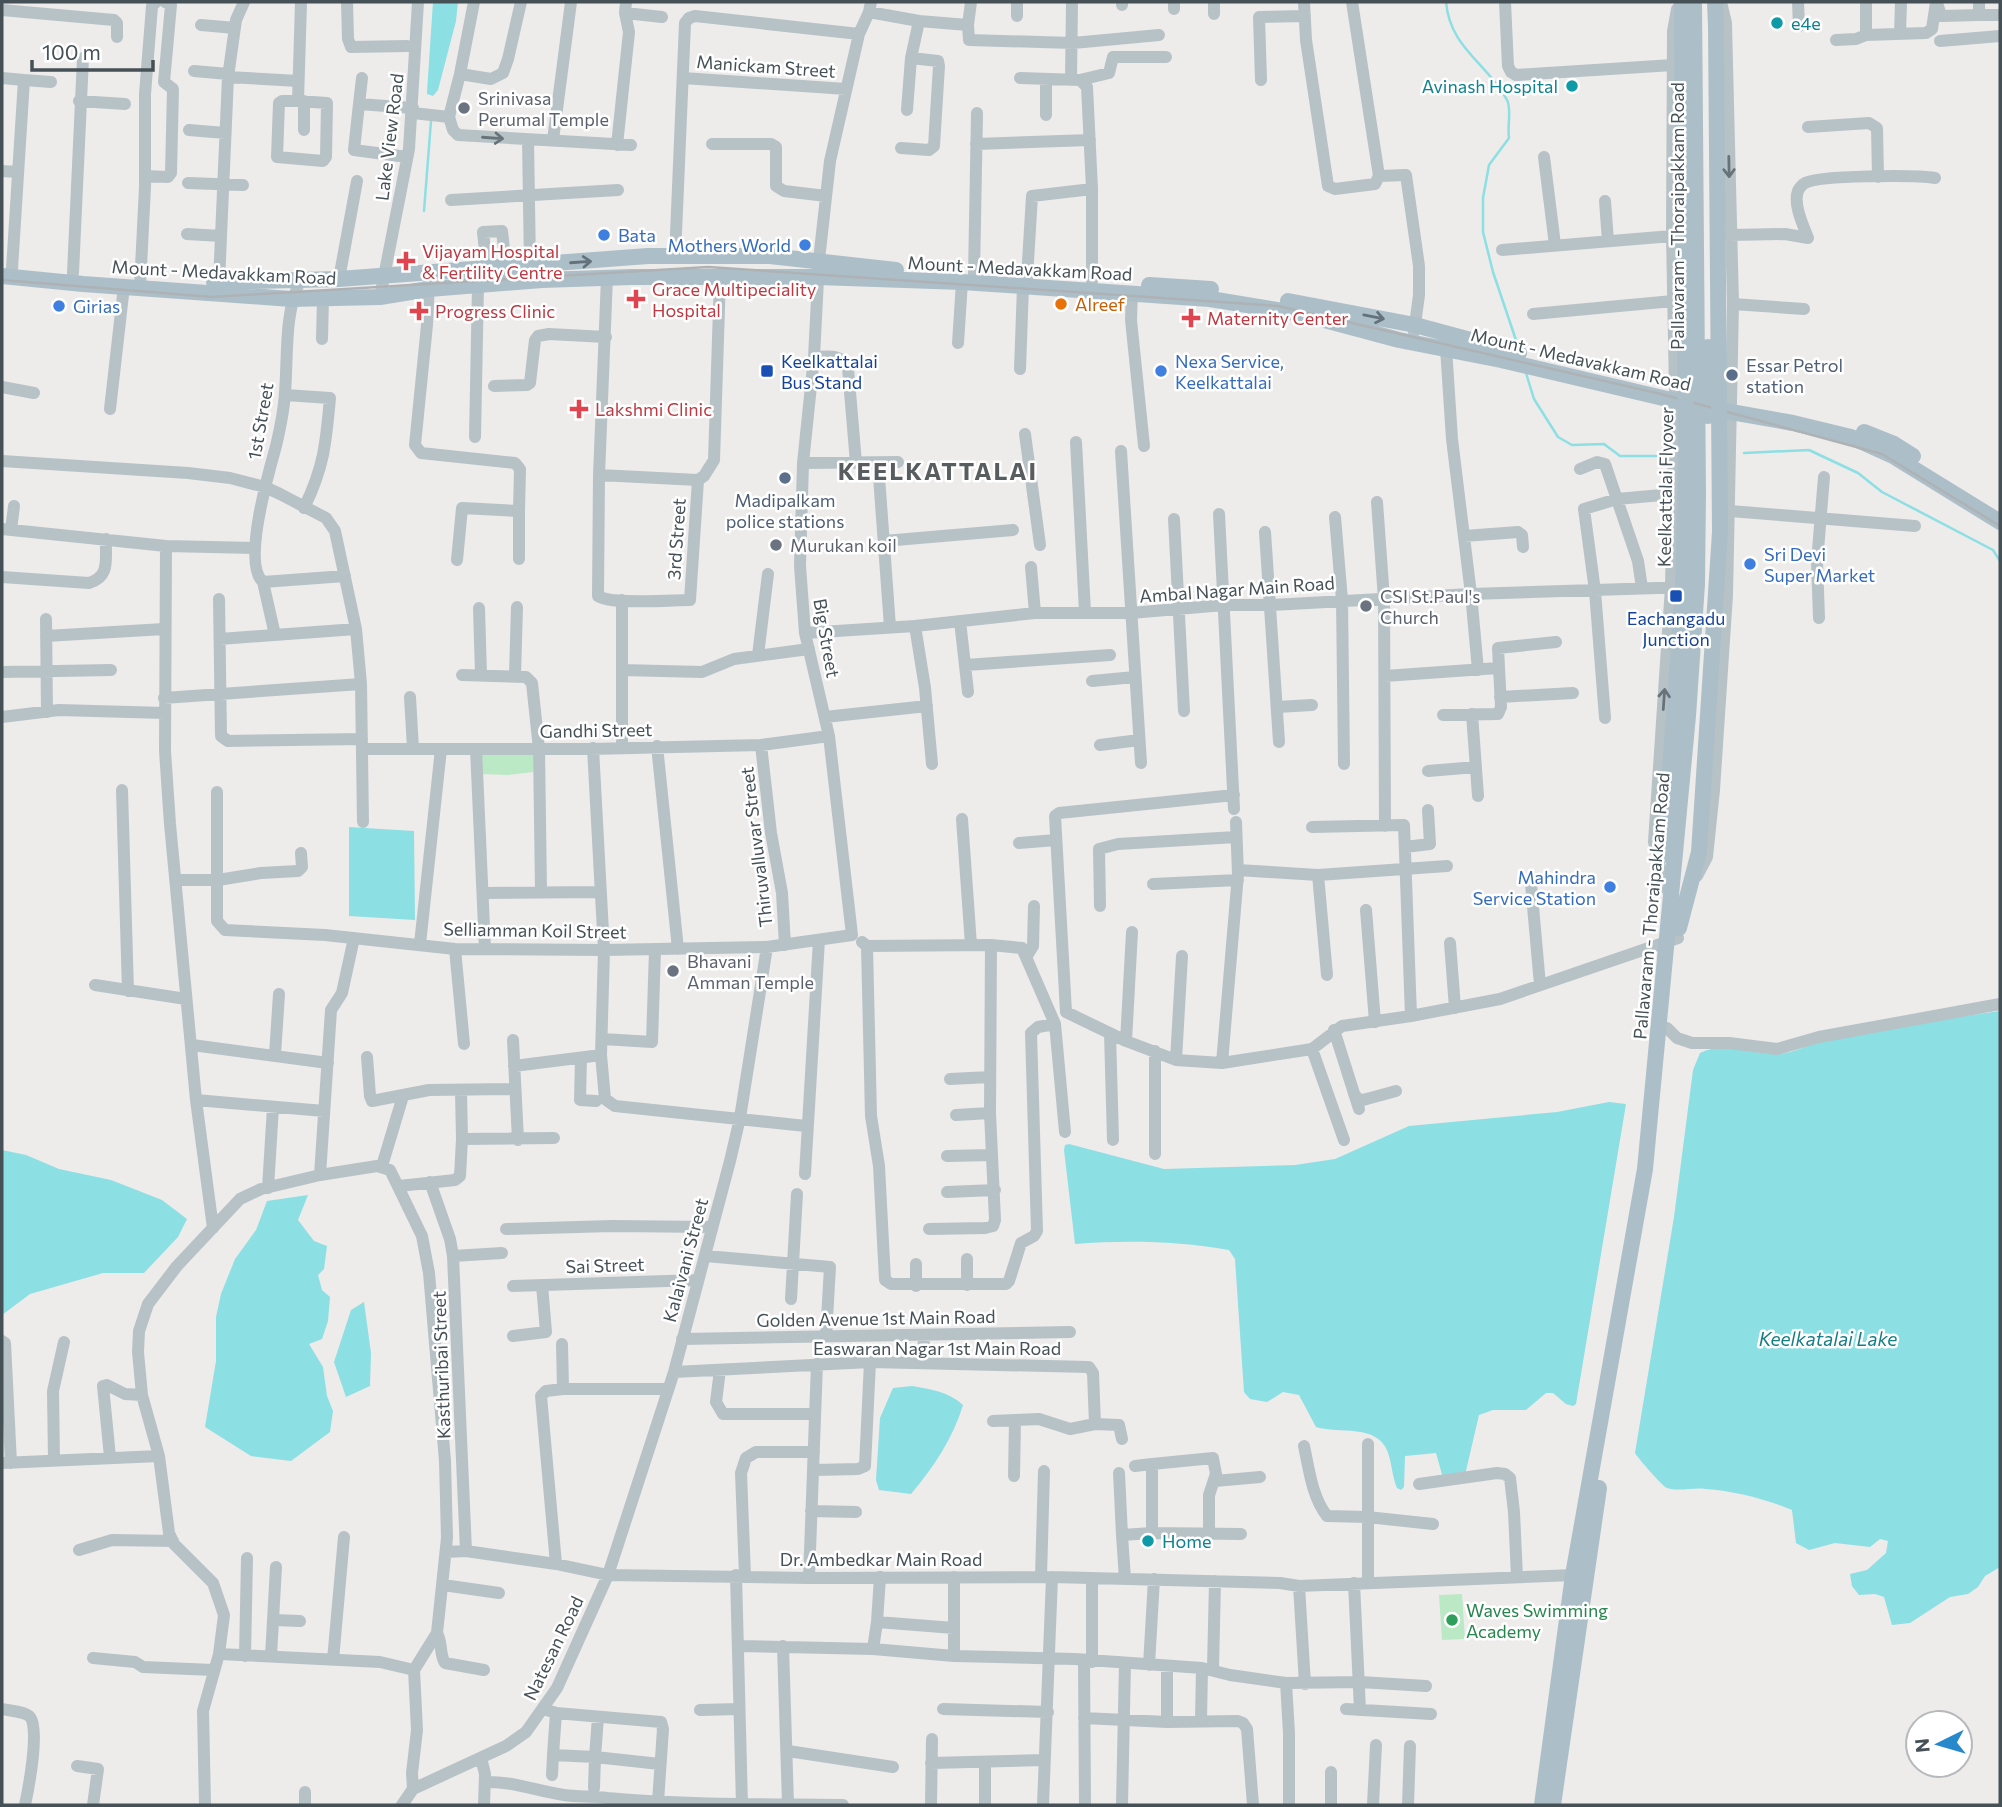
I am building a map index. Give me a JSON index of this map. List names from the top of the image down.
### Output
{
  "streets": {
    "main road": ["Pallavaram - Thoraipakkam Road", "Mount - Medavakkam Road", "Keelkattalai Flyover"],
    "street": [
      "Manickam Street",
      "Lake View Road",
      "1st Street",
      "3rd Street",
      "Ambal Nagar Main Road",
      "Big Street",
      "Gandhi Street",
      "Thiruvalluvar Street",
      "Selliamman Koil Street",
      "Kalaivani Street",
      "Sai Street",
      "Golden Avenue 1st Main Road",
      "Easwaran Nagar 1st Main Road",
      "Kasthuribai Street",
      "Dr. Ambedkar Main Road",
      "Natesan Road"
    ]
  },
  "crossings": [
    ["Manickam Street", "Big Street"],
    ["Lake View Road", "Mount - Medavakkam Road"],
    ["Pallavaram - Thoraipakkam Road", "Mount - Medavakkam Road"],
    ["Pallavaram - Thoraipakkam Road", "Keelkattalai Flyover"],
    ["Pallavaram - Thoraipakkam Road", "Ambal Nagar Main Road"],
    ["Pallavaram - Thoraipakkam Road", "Dr. Ambedkar Main Road"],
    ["Mount - Medavakkam Road", "1st Street"],
    ["Mount - Medavakkam Road", "Big Street"],
    ["Ambal Nagar Main Road", "Big Street"],
    ["Big Street", "Gandhi Street"],
    ["Gandhi Street", "Thiruvalluvar Street"],
    ["Selliamman Koil Street", "Kalaivani Street"],
    ["Kalaivani Street", "Sai Street"],
    ["Kalaivani Street", "Golden Avenue 1st Main Road"],
    ["Kalaivani Street", "Easwaran Nagar 1st Main Road"],
    ["Kalaivani Street", "Dr. Ambedkar Main Road"],
    ["Kalaivani Street", "Natesan Road"],
    ["Kasthuribai Street", "Dr. Ambedkar Main Road"],
    ["Dr. Ambedkar Main Road", "Natesan Road"]
  ],
  "districts": ["KEELKATTALAI"],
  "water": ["Keelkatalai Lake"],
  "places": {
    "other": [
      "e4e",
      "Avinash Hospital",
      "Srinivasa Perumal Temple",
      "Bata",
      "Mothers World",
      "Alreef",
      "Girias",
      "Nexa Service, Keelkattalai",
      "Essar Petrol station",
      "Madipalkam police stations",
      "Murukan koil",
      "Sri Devi Super Market",
      "CSI St.Paul's Church",
      "Mahindra Service Station",
      "Bhavani Amman Temple",
      "Home",
      "Waves Swimming Academy"
    ],
    "health": [
      "Vijayam Hospital & Fertility Centre",
      "Grace Multipeciality Hospital",
      "Progress Clinic",
      "Maternity Center",
      "Lakshmi Clinic"
    ],
    "transit": ["Keelkattalai Bus Stand", "Eachangadu Junction"]
  },
  "scale_bar": "100 m",
  "north": "left"
}
